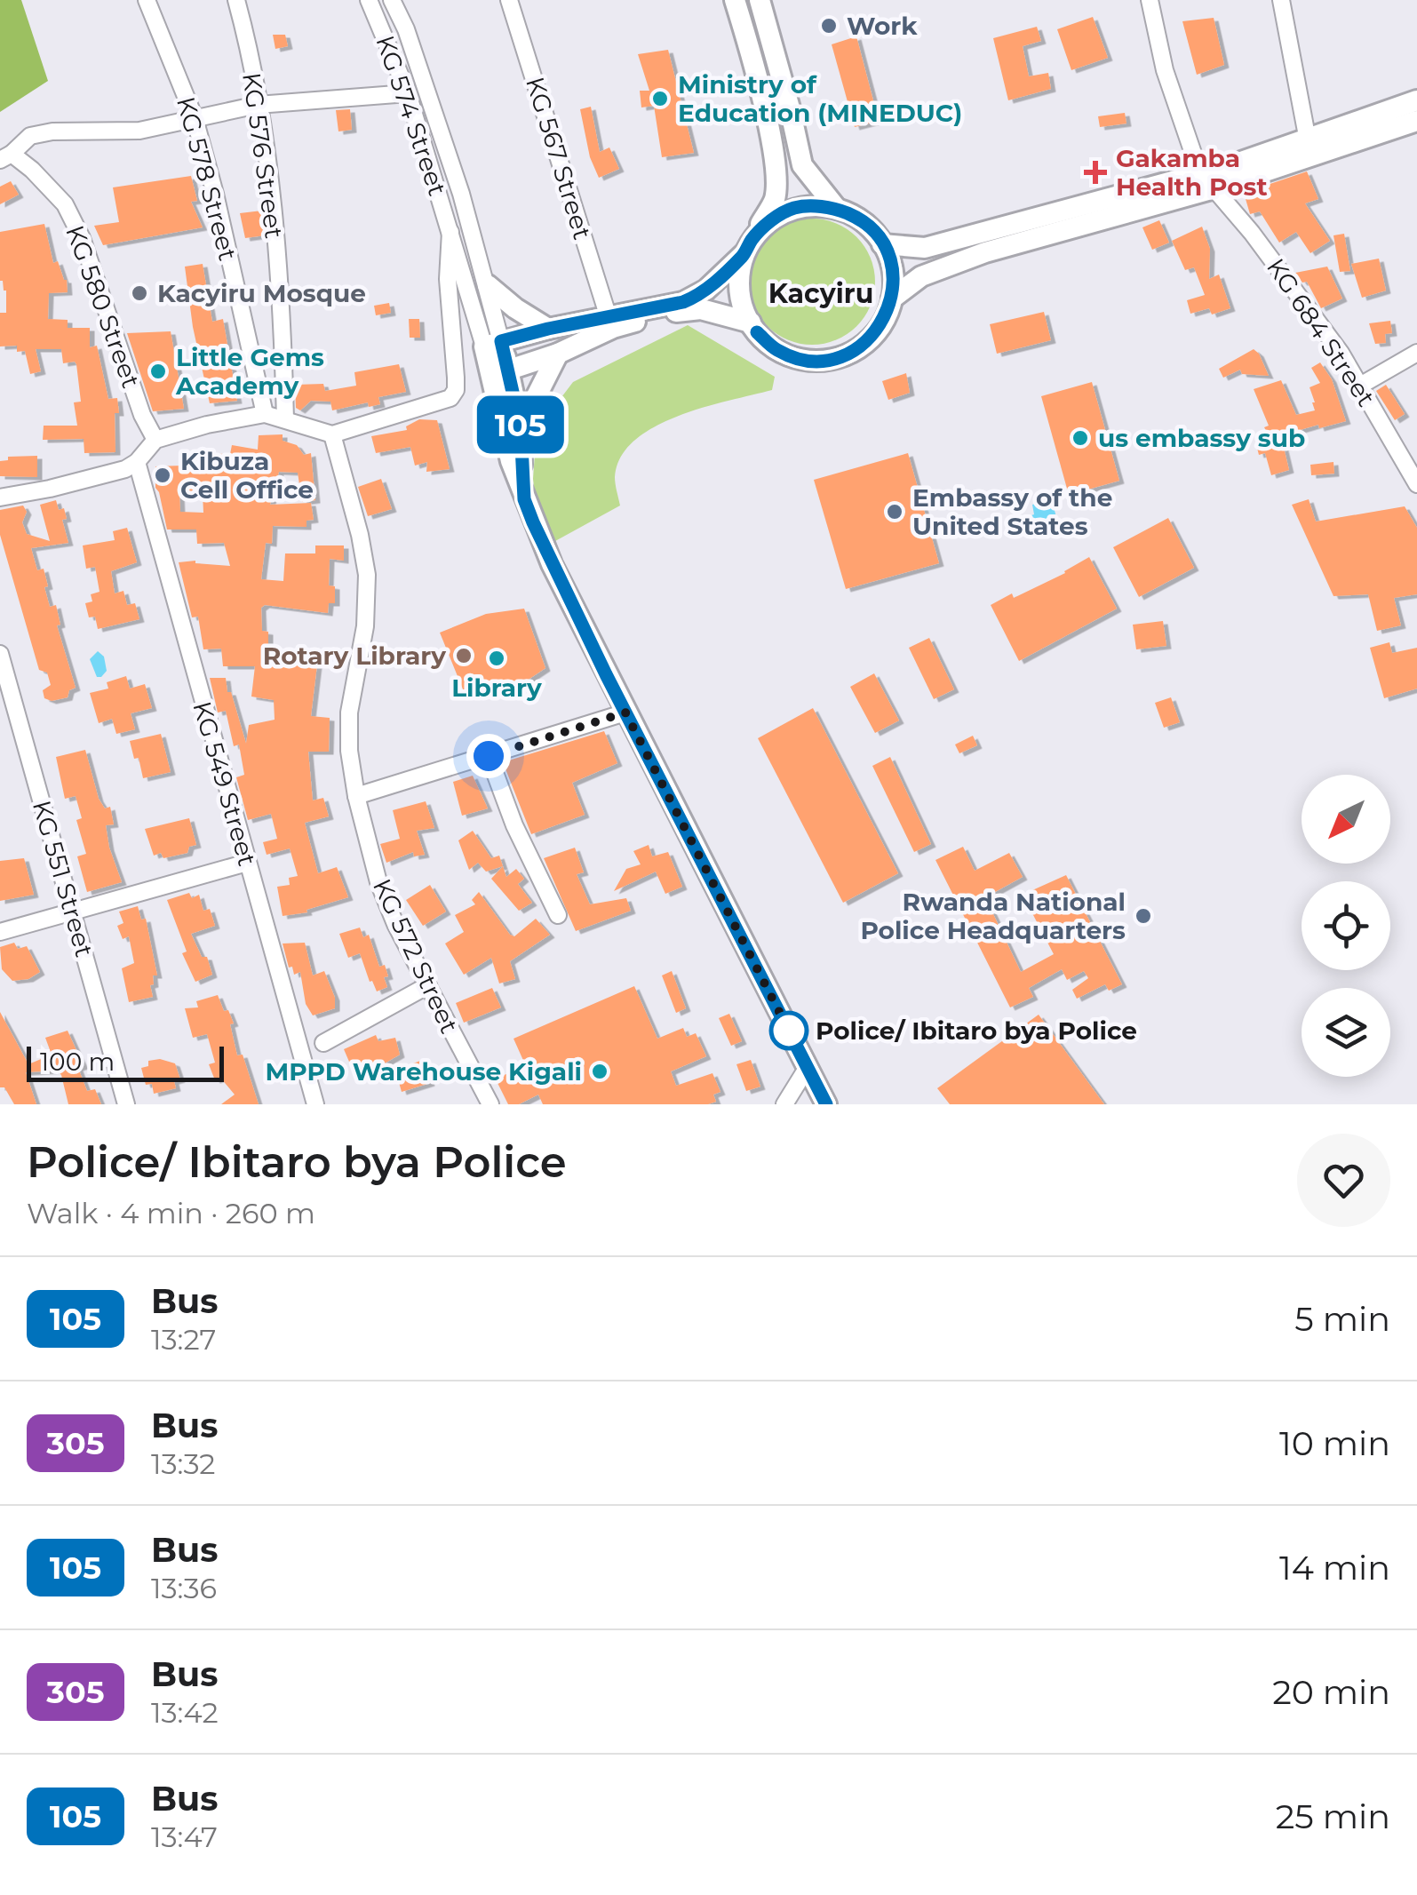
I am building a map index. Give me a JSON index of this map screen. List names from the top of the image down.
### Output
{
  "streets": {
    "street": [
      "KG 574 Street",
      "KG 576 Street",
      "KG 567 Street",
      "KG 578 Street",
      "KG 580 Street",
      "KG 684 Street",
      "KG 549 Street",
      "KG 551 Street",
      "KG 572 Street"
    ]
  },
  "crossings": [
    ["KG 574 Street", "KG 572 Street"]
  ],
  "districts": ["Kacyiru"],
  "places": {
    "other": [
      "Work",
      "Ministry of Education (MINEDUC)",
      "Kacyiru Mosque",
      "Little Gems Academy",
      "us embassy sub",
      "Kibuza Cell Office",
      "Embassy of the United States",
      "Rotary Library",
      "Library",
      "Rwanda National Police Headquarters",
      "Police/ Ibitaro bya Police",
      "MPPD Warehouse Kigali"
    ],
    "health": ["Gakamba Health Post"]
  },
  "lines": ["bus line 105"],
  "scale_bar": "100 m",
  "north": "bottom left",
  "page": {
    "on_map": "105",
    "scale": "100 m",
    "heading": ["Police/ Ibitaro bya Police", "Walk · 4 min · 260 m"],
    "list": [
      {
        "mark": "105",
        "name": "Bus",
        "note": "13:27",
        "value": "5 min"
      },
      {
        "mark": "305",
        "name": "Bus",
        "note": "13:32",
        "value": "10 min"
      },
      {
        "mark": "105",
        "name": "Bus",
        "note": "13:36",
        "value": "14 min"
      },
      {
        "mark": "305",
        "name": "Bus",
        "note": "13:42",
        "value": "20 min"
      },
      {
        "mark": "105",
        "name": "Bus",
        "note": "13:47",
        "value": "25 min"
      }
    ]
  }
}
